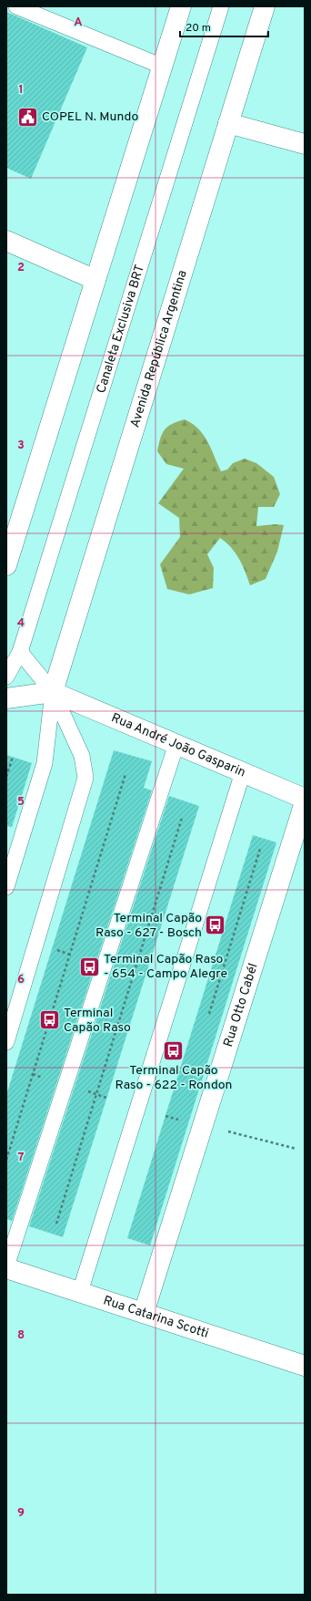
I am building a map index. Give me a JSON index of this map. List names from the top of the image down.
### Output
{
  "streets": {
    "street": [
      "Avenida República Argentina",
      "Rua André João Gasparin",
      "Rua Otto Cabél",
      "Rua Catarina Scotti"
    ],
    "lane": ["Canaleta Exclusiva BRT"]
  },
  "crossings": [
    ["Avenida República Argentina", "Rua André João Gasparin"],
    ["Rua Otto Cabél", "Rua Catarina Scotti"]
  ],
  "places": {
    "public building": ["COPEL N. Mundo"],
    "bus stop": [
      "Terminal Capão Raso - 627 - Bosch",
      "Terminal Capão Raso - 654 - Campo Alegre",
      "Terminal Capão Raso",
      "Terminal Capão Raso - 622 - Rondon"
    ]
  },
  "scale_bar": "20 m",
  "grid": {
    "columns": ["A"],
    "rows": [
      "1",
      "2",
      "3",
      "4",
      "5",
      "6",
      "7",
      "8",
      "9"
    ]
  }
}
